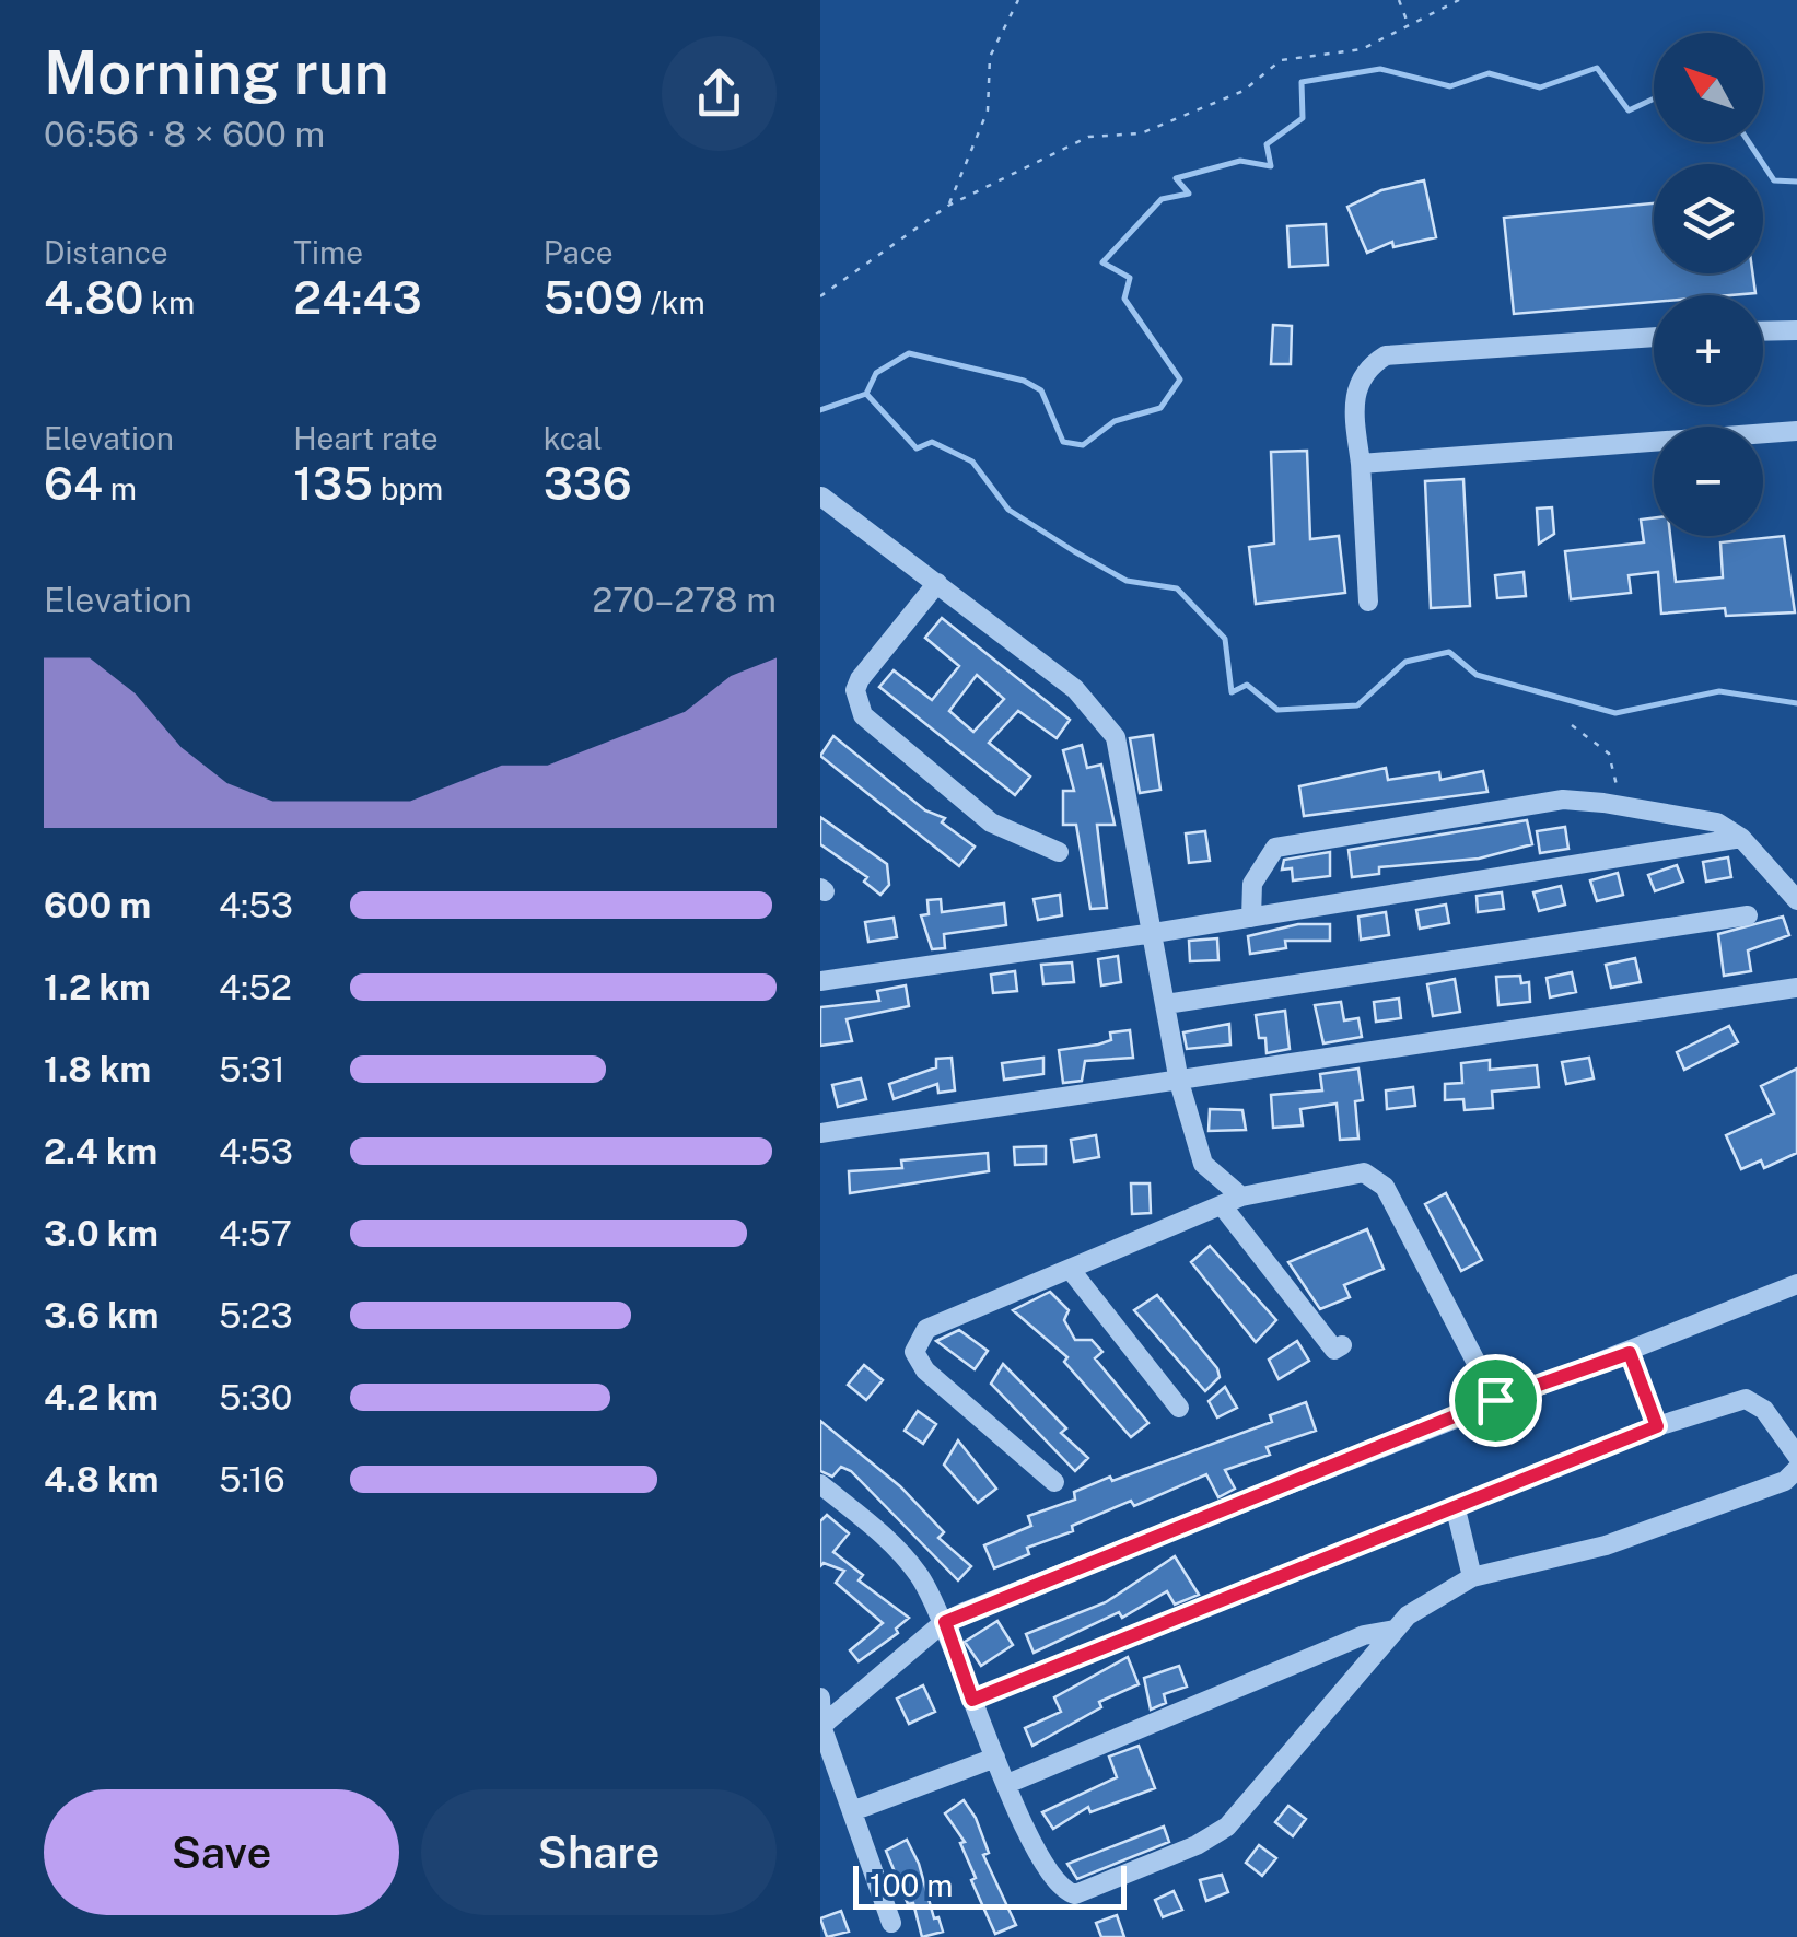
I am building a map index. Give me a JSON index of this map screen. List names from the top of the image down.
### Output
{
  "scale_bar": "100 m",
  "north": "top left",
  "page": {
    "heading": ["Morning run", "06:56 · 8 × 600 m"],
    "map_buttons": ["+", "−"],
    "stats": [
      ["Distance", "4.80 km"],
      ["Time", "24:43"],
      ["Pace", "5:09 /km"],
      ["Elevation", "64 m"],
      ["Heart rate", "135 bpm"],
      ["kcal", "336"]
    ],
    "chart": ["Elevation", "270–278 m"],
    "list": [
      {
        "name": "600 m",
        "note": "4:53"
      },
      {
        "name": "1.2 km",
        "note": "4:52"
      },
      {
        "name": "1.8 km",
        "note": "5:31"
      },
      {
        "name": "2.4 km",
        "note": "4:53"
      },
      {
        "name": "3.0 km",
        "note": "4:57"
      },
      {
        "name": "3.6 km",
        "note": "5:23"
      },
      {
        "name": "4.2 km",
        "note": "5:30"
      },
      {
        "name": "4.8 km",
        "note": "5:16"
      }
    ],
    "buttons": ["Save", "Share"],
    "scale": "100 m"
  }
}
